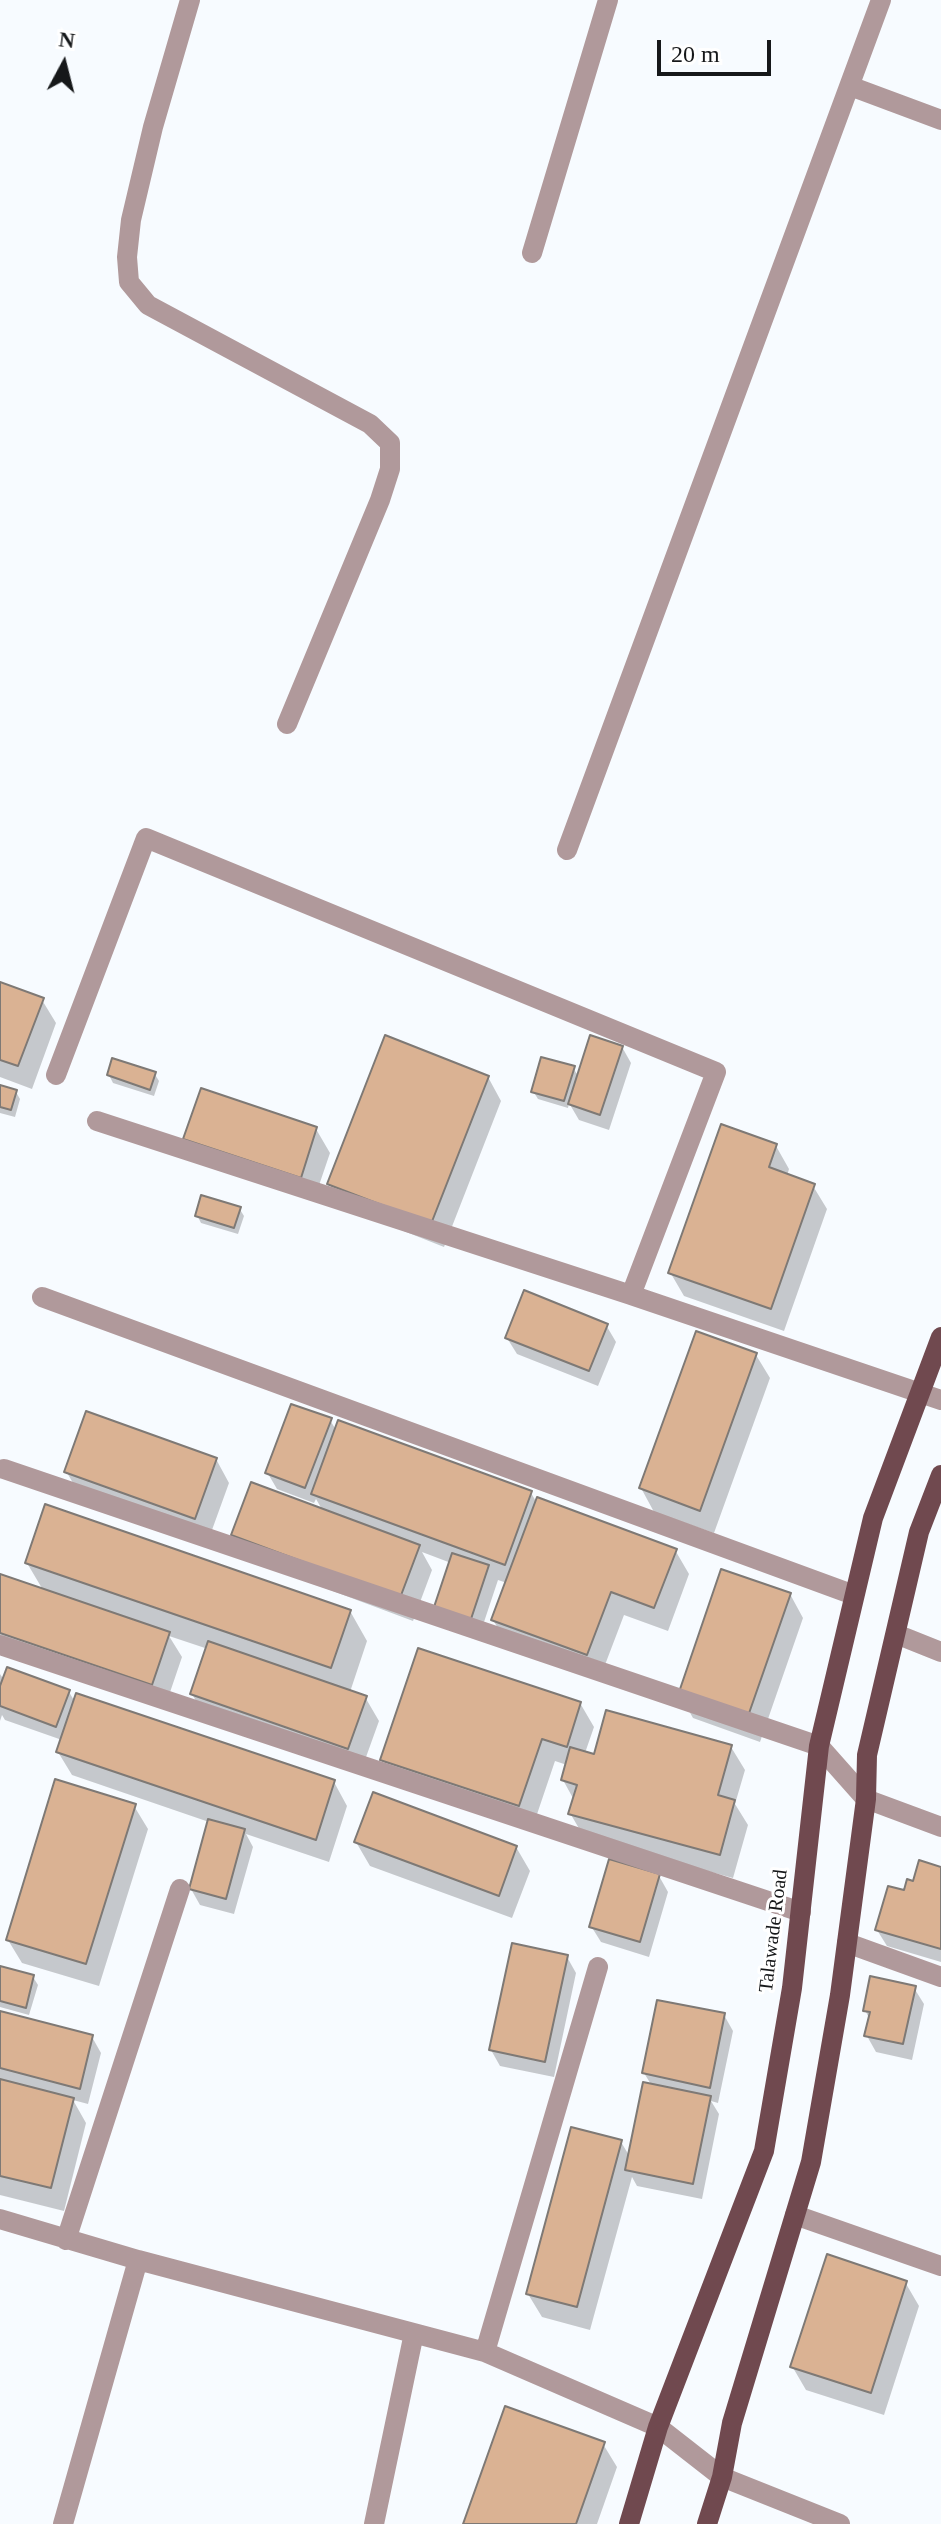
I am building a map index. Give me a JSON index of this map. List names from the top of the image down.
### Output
{
  "streets": {
    "main road": ["Talawade Road"]
  },
  "scale_bar": "20 m",
  "north": "top"
}
